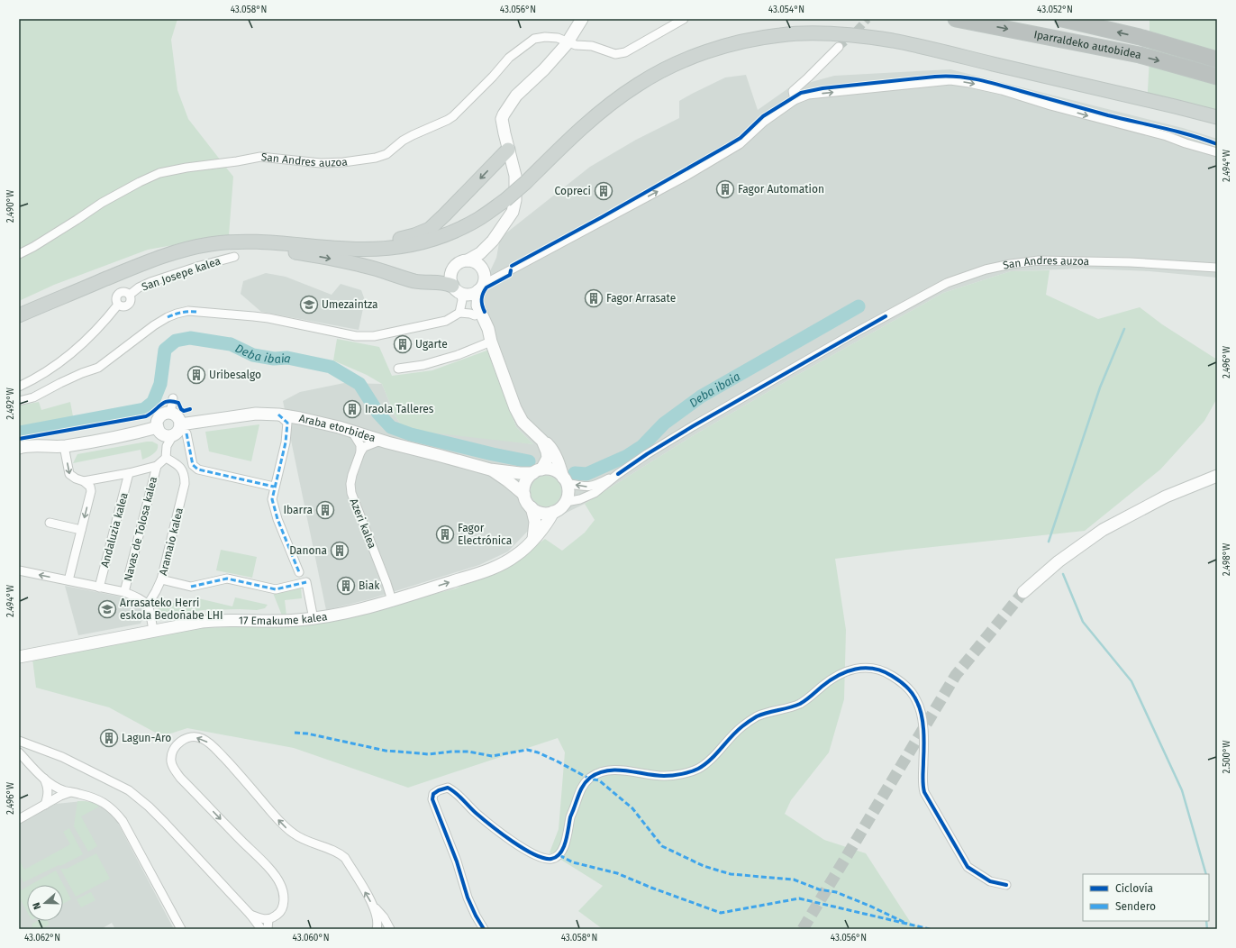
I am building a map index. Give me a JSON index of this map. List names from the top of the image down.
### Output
{
  "streets": {
    "highway": ["Iparraldeko autobidea"],
    "street": [
      "San Andres auzoa",
      "San Josepe kalea",
      "Araba etorbidea",
      "Azeri kalea",
      "Navas de Tolosa kalea",
      "Andaluzia kalea",
      "Aramaio kalea",
      "17 Emakume kalea"
    ]
  },
  "crossings": [
    ["Araba etorbidea", "17 Emakume kalea"],
    ["Azeri kalea", "17 Emakume kalea"]
  ],
  "water": ["Deba ibaia"],
  "places": {
    "building": [
      "Fagor Automation",
      "Copreci",
      "Fagor Arrasate",
      "Ugarte",
      "Uribesalgo",
      "Iraola Talleres",
      "Ibarra",
      "Fagor Electrónica",
      "Danona",
      "Biak",
      "Lagun-Aro"
    ],
    "school or university": ["Umezaintza", "Arrasateko Herri eskola Bedoñabe LHI"]
  },
  "legend": ["Ciclovía", "Sendero"],
  "north": "left",
  "coordinates": [
    "43.058°N",
    "43.056°N",
    "43.054°N",
    "43.052°N",
    "2.494°W",
    "2.490°W",
    "2.496°W",
    "2.492°W",
    "2.498°W",
    "2.500°W",
    "43.062°N",
    "43.060°N"
  ]
}
